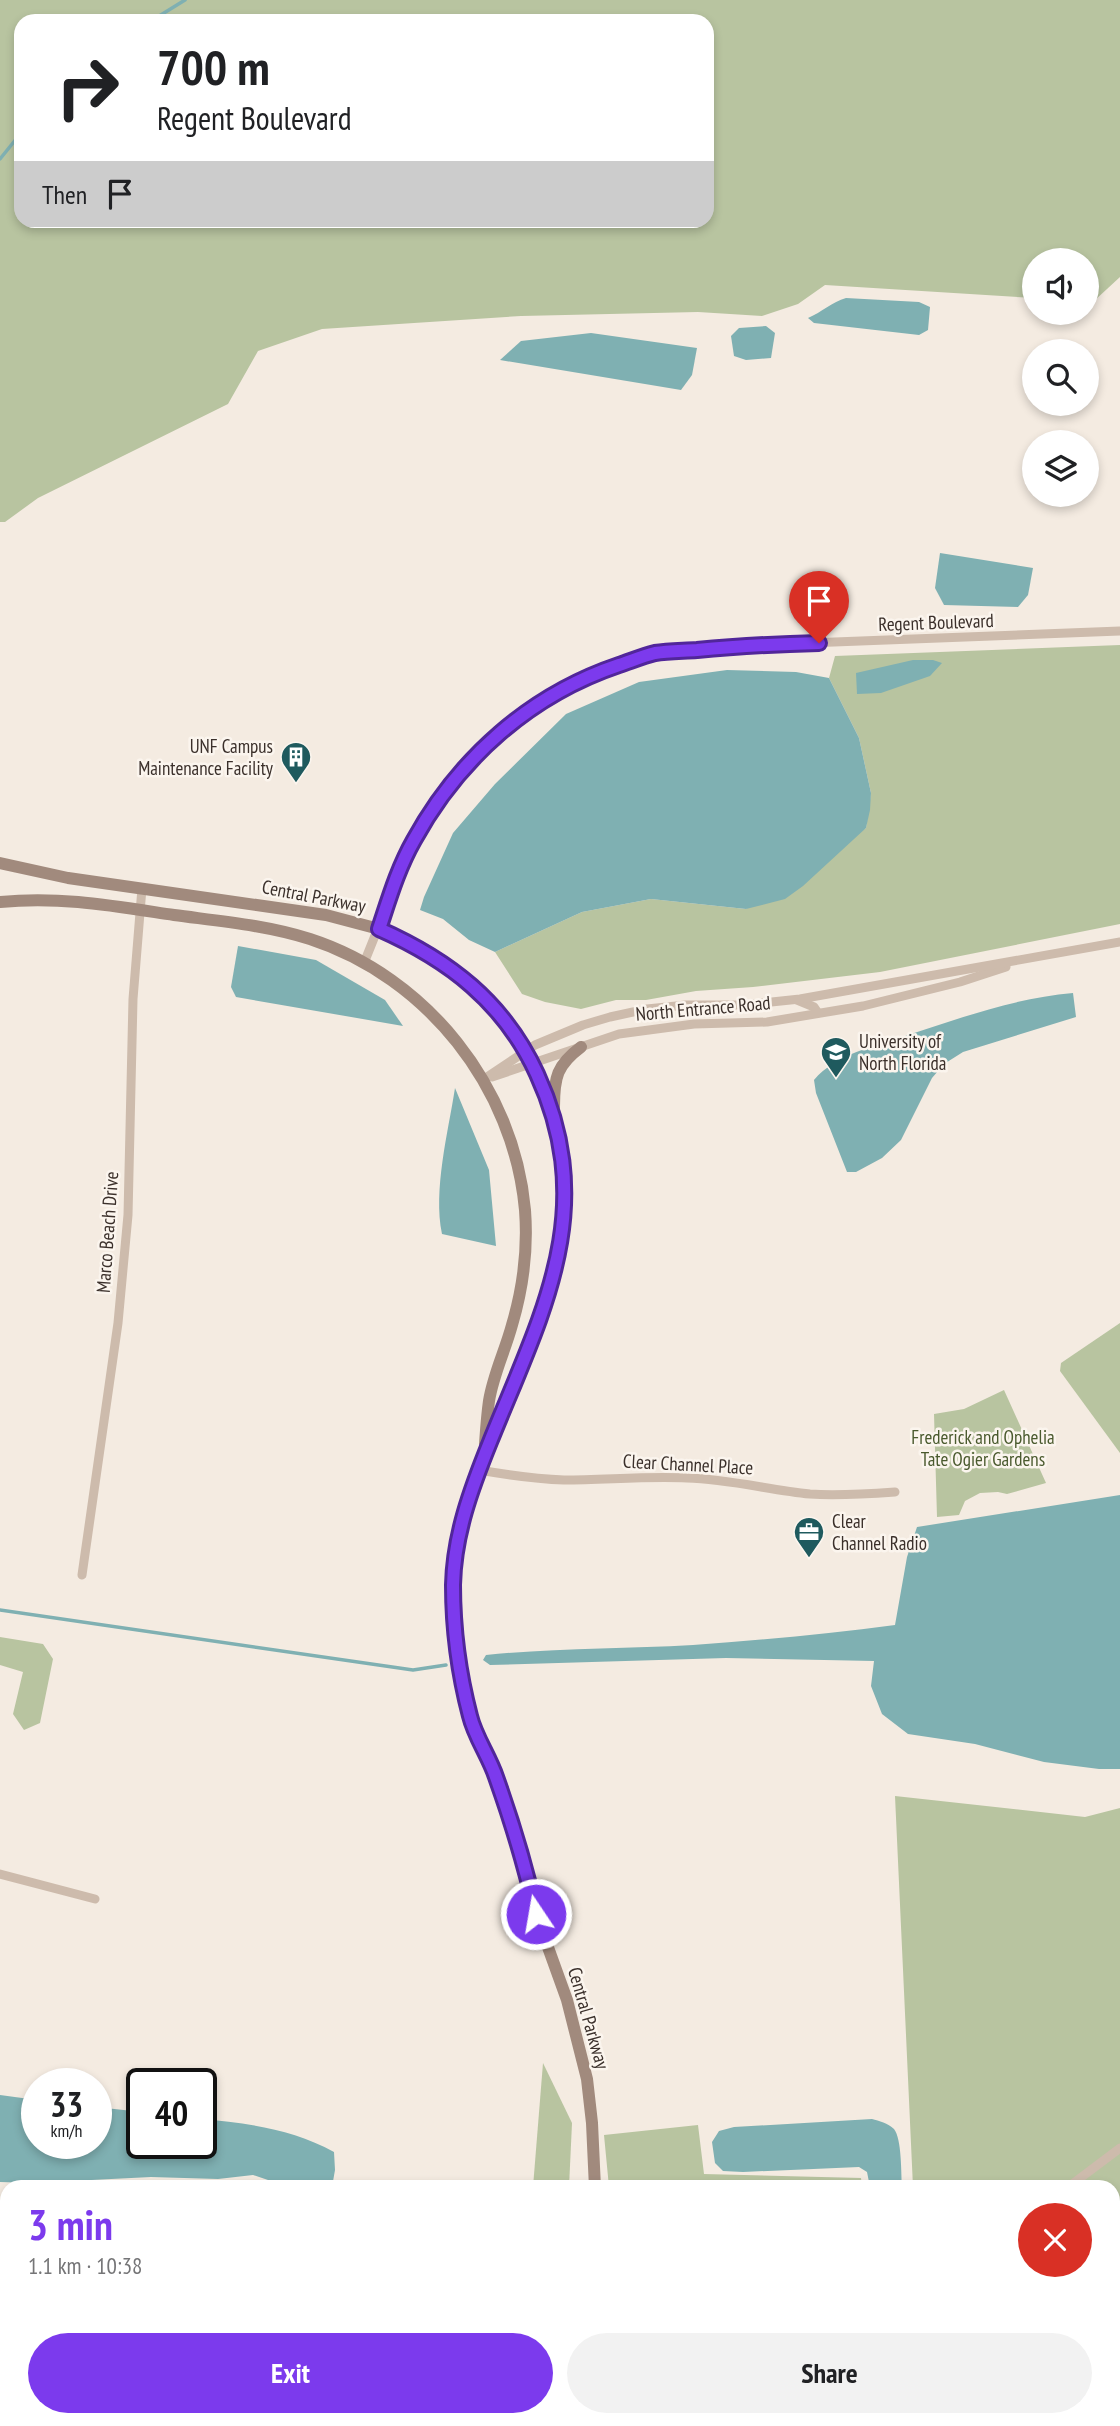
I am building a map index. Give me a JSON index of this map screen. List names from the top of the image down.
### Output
{
  "streets": {
    "street": [
      "Regent Boulevard",
      "Central Parkway",
      "North Entrance Road",
      "Marco Beach Drive",
      "Clear Channel Place"
    ]
  },
  "crossings": [
    ["Regent Boulevard", "Central Parkway"],
    ["Central Parkway", "North Entrance Road"],
    ["Central Parkway", "Marco Beach Drive"],
    ["Central Parkway", "Clear Channel Place"]
  ],
  "parks": ["Frederick and Ophelia Tate Ogier Gardens"],
  "places": {
    "building": ["UNF Campus Maintenance Facility"],
    "school or university": ["University of North Florida"],
    "office": ["Clear Channel Radio"]
  },
  "page": {
    "turn": ["700 m", "Regent Boulevard"],
    "then": "Then",
    "speed": "33 km/h",
    "limit": "40",
    "heading": ["3 min", "1.1 km · 10:38"],
    "buttons": ["Exit", "Share"]
  }
}
